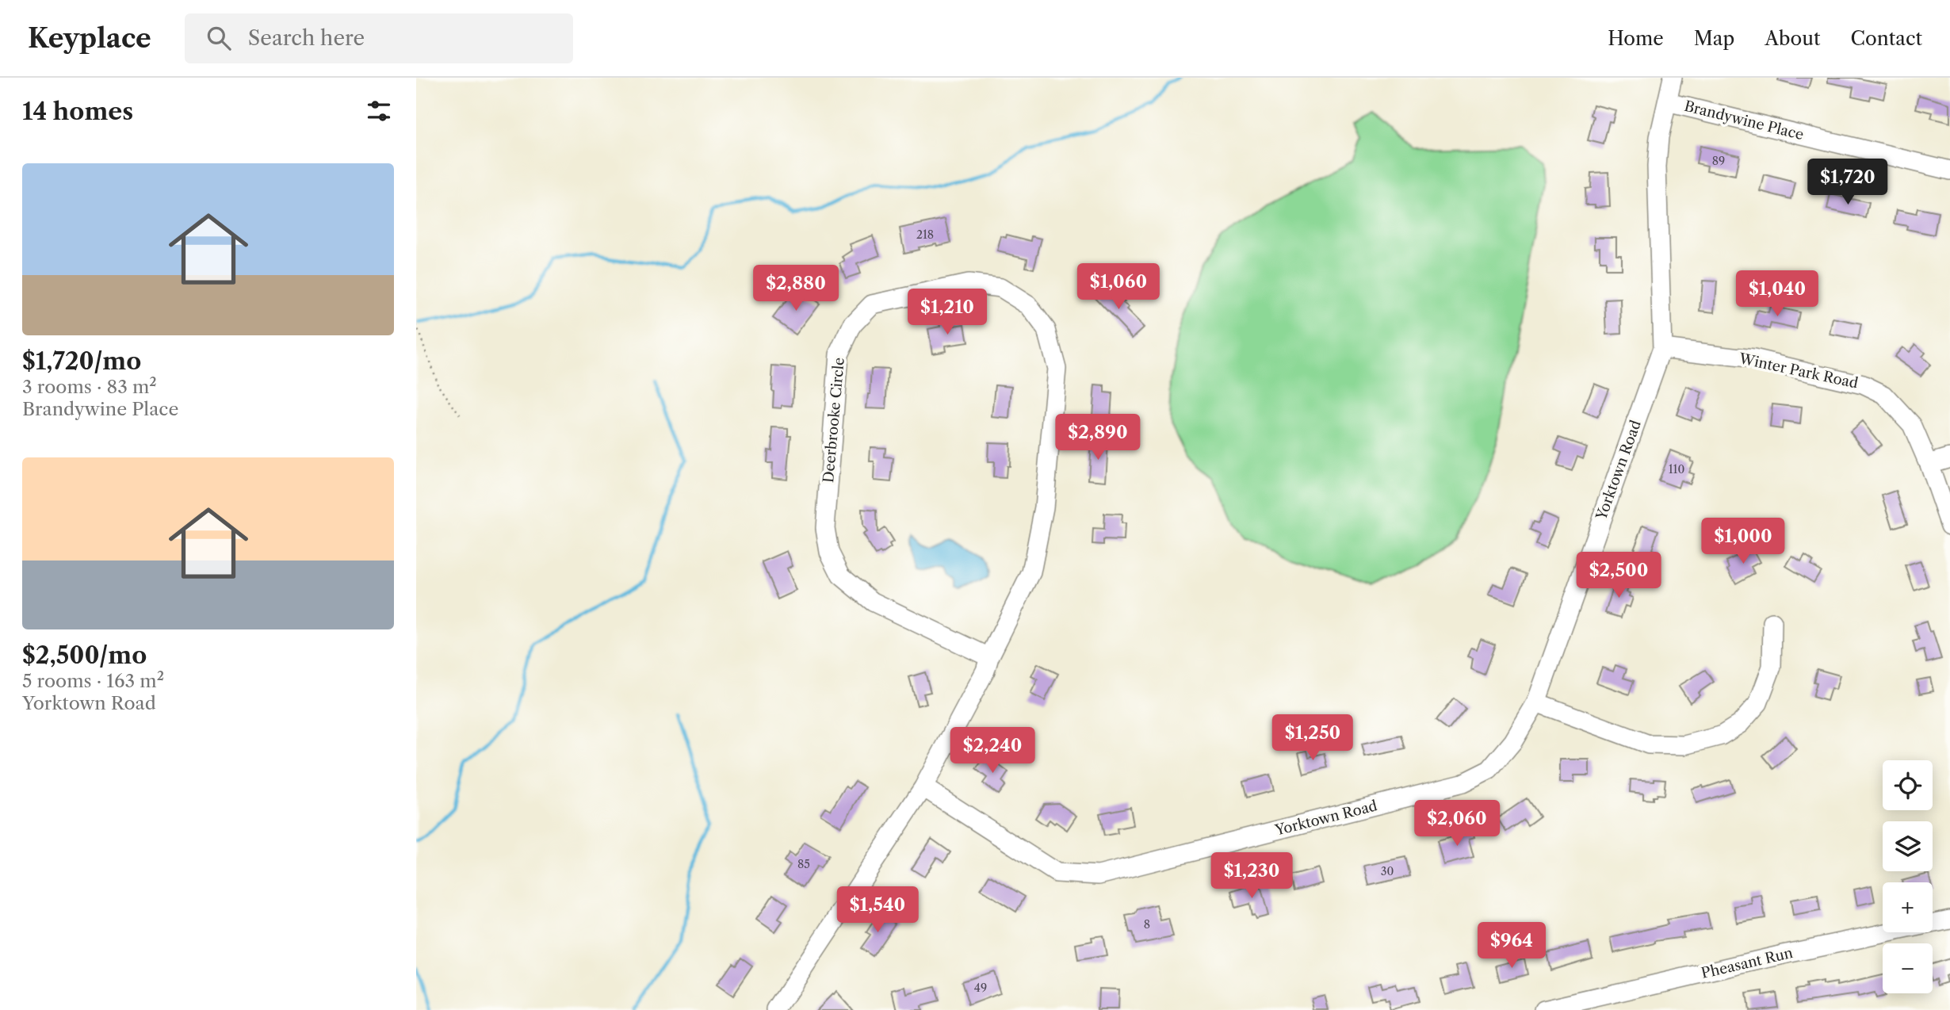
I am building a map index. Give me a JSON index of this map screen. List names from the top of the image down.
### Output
{
  "streets": {
    "street": [
      "Brandywine Place",
      "Winter Park Road",
      "Deerbrooke Circle",
      "Yorktown Road",
      "Pheasant Run"
    ]
  },
  "crossings": [
    ["Brandywine Place", "Yorktown Road"],
    ["Winter Park Road", "Yorktown Road"],
    ["Deerbrooke Circle", "Yorktown Road"]
  ],
  "house_numbers": [
    "89",
    "218",
    "110",
    "85",
    "30",
    "8",
    "49"
  ],
  "page": {
    "header": "Keyplace",
    "search": "Search here",
    "nav": [
      "Home",
      "Map",
      "About",
      "Contact"
    ],
    "heading": "14 homes",
    "list": [
      {
        "name": "$1,720/mo",
        "note": "3 rooms · 83 m² · Brandywine Place"
      },
      {
        "name": "$2,500/mo",
        "note": "5 rooms · 163 m² · Yorktown Road"
      }
    ],
    "price": [
      "$1,720",
      "$1,060",
      "$2,880",
      "$1,040",
      "$1,210",
      "$2,890",
      "$1,000",
      "$2,500",
      "$1,250",
      "$2,240",
      "$2,060",
      "$1,230",
      "$1,540",
      "$964"
    ],
    "map_buttons": ["+", "−"]
  }
}
